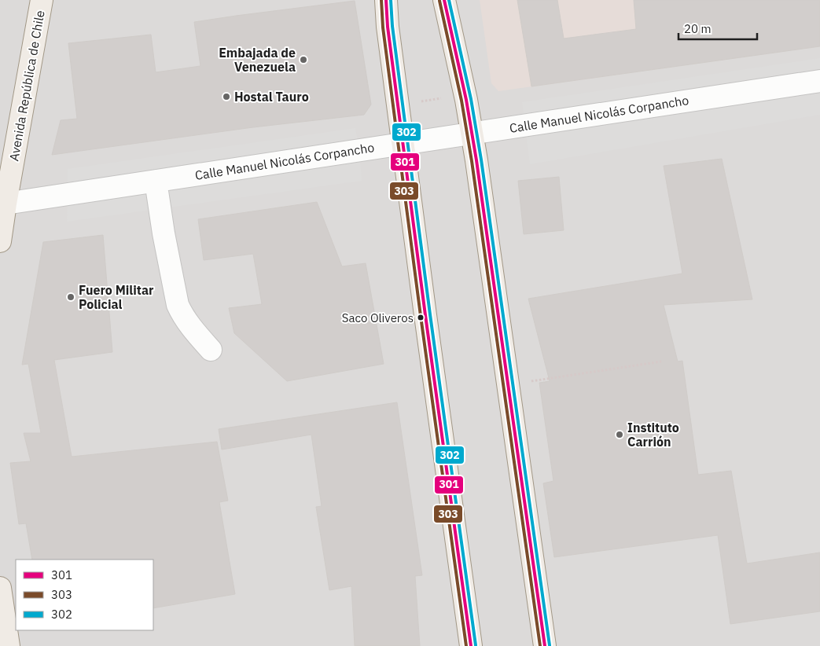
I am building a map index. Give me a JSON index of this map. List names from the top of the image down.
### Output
{
  "streets": {
    "main road": ["Avenida República de Chile"],
    "street": ["Calle Manuel Nicolás Corpancho"]
  },
  "crossings": [
    ["Avenida República de Chile", "Calle Manuel Nicolás Corpancho"]
  ],
  "places": [
    "Embajada de Venezuela",
    "Hostal Tauro",
    "Fuero Militar Policial",
    "Saco Oliveros",
    "Instituto Carrión"
  ],
  "lines": ["transit line 301", "transit line 303", "transit line 302"],
  "legend": ["301", "303", "302"],
  "scale_bar": "20 m"
}
